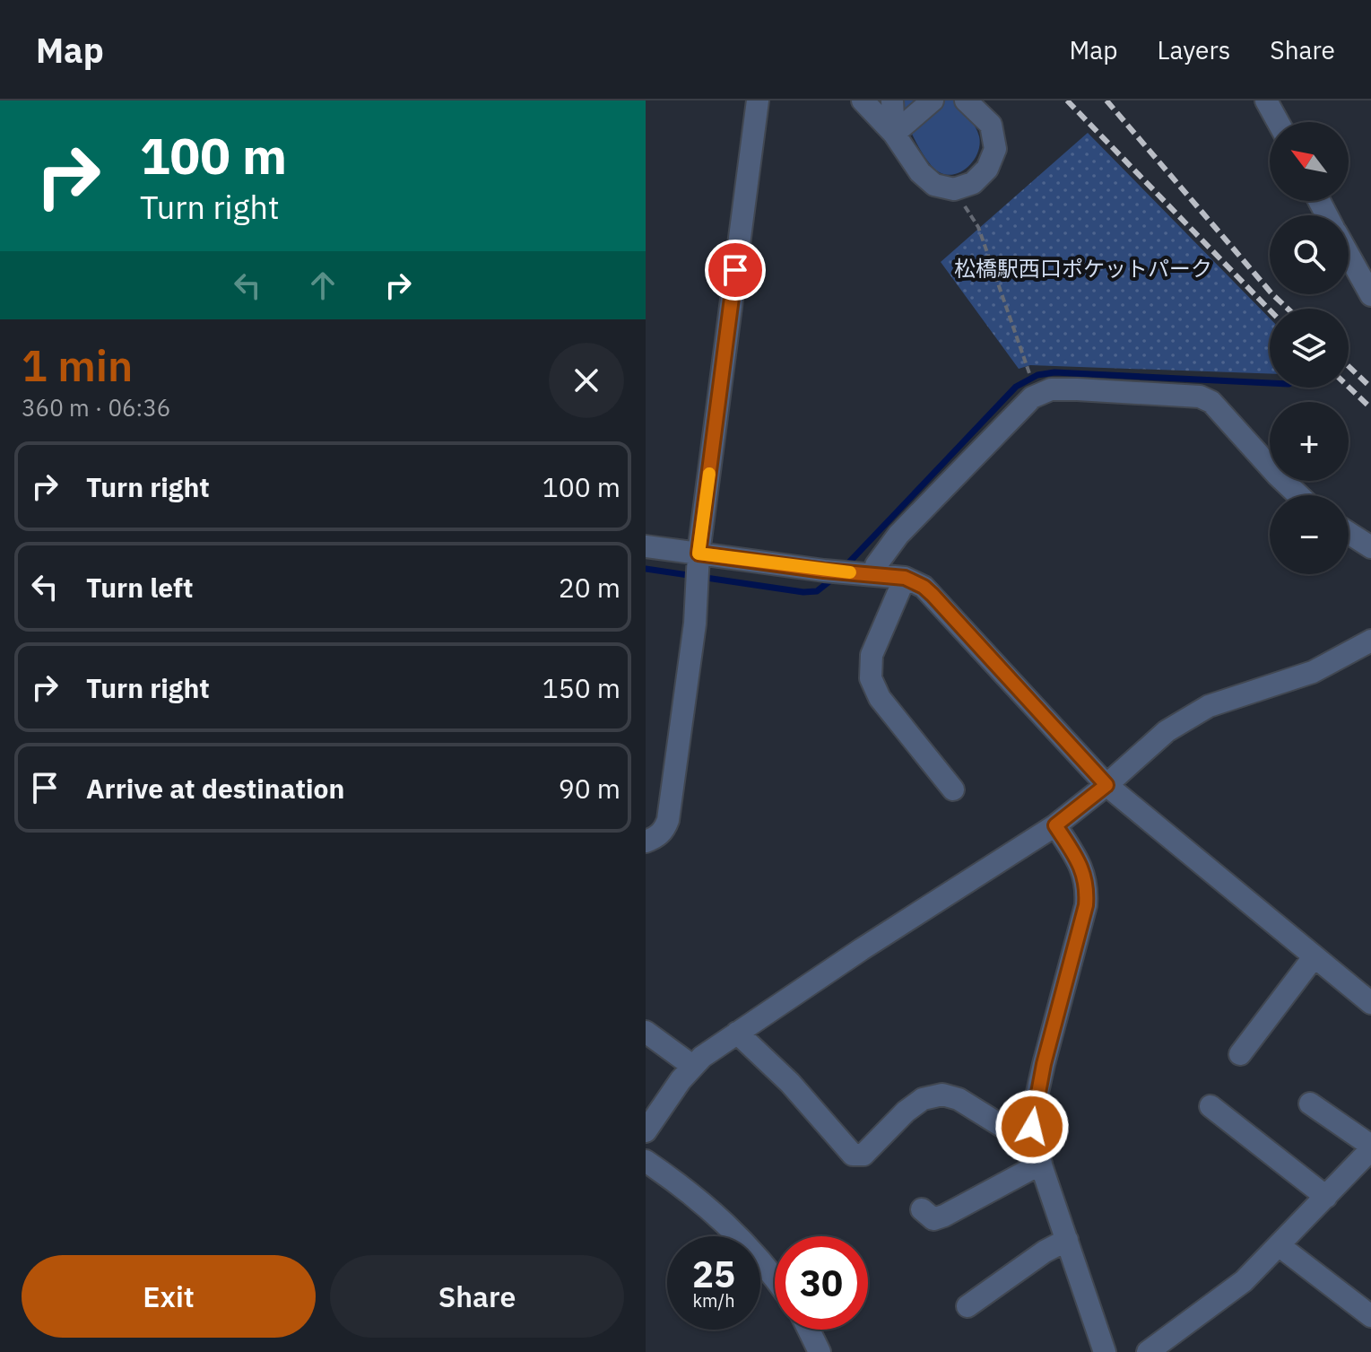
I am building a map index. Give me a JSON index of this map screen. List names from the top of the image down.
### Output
{
  "parks": ["松橋駅西口ポケットパーク"],
  "north": "top left",
  "page": {
    "header": "Map",
    "nav": ["Map", "Layers", "Share"],
    "turn": ["100 m", "Turn right"],
    "map_buttons": ["+", "−"],
    "heading": ["1 min", "360 m · 06:36"],
    "list": [
      {
        "name": "Turn right",
        "value": "100 m"
      },
      {
        "name": "Turn left",
        "value": "20 m"
      },
      {
        "name": "Turn right",
        "value": "150 m"
      },
      {
        "name": "Arrive at destination",
        "value": "90 m"
      }
    ],
    "speed": "25 km/h",
    "limit": "30",
    "buttons": ["Exit", "Share"]
  }
}
